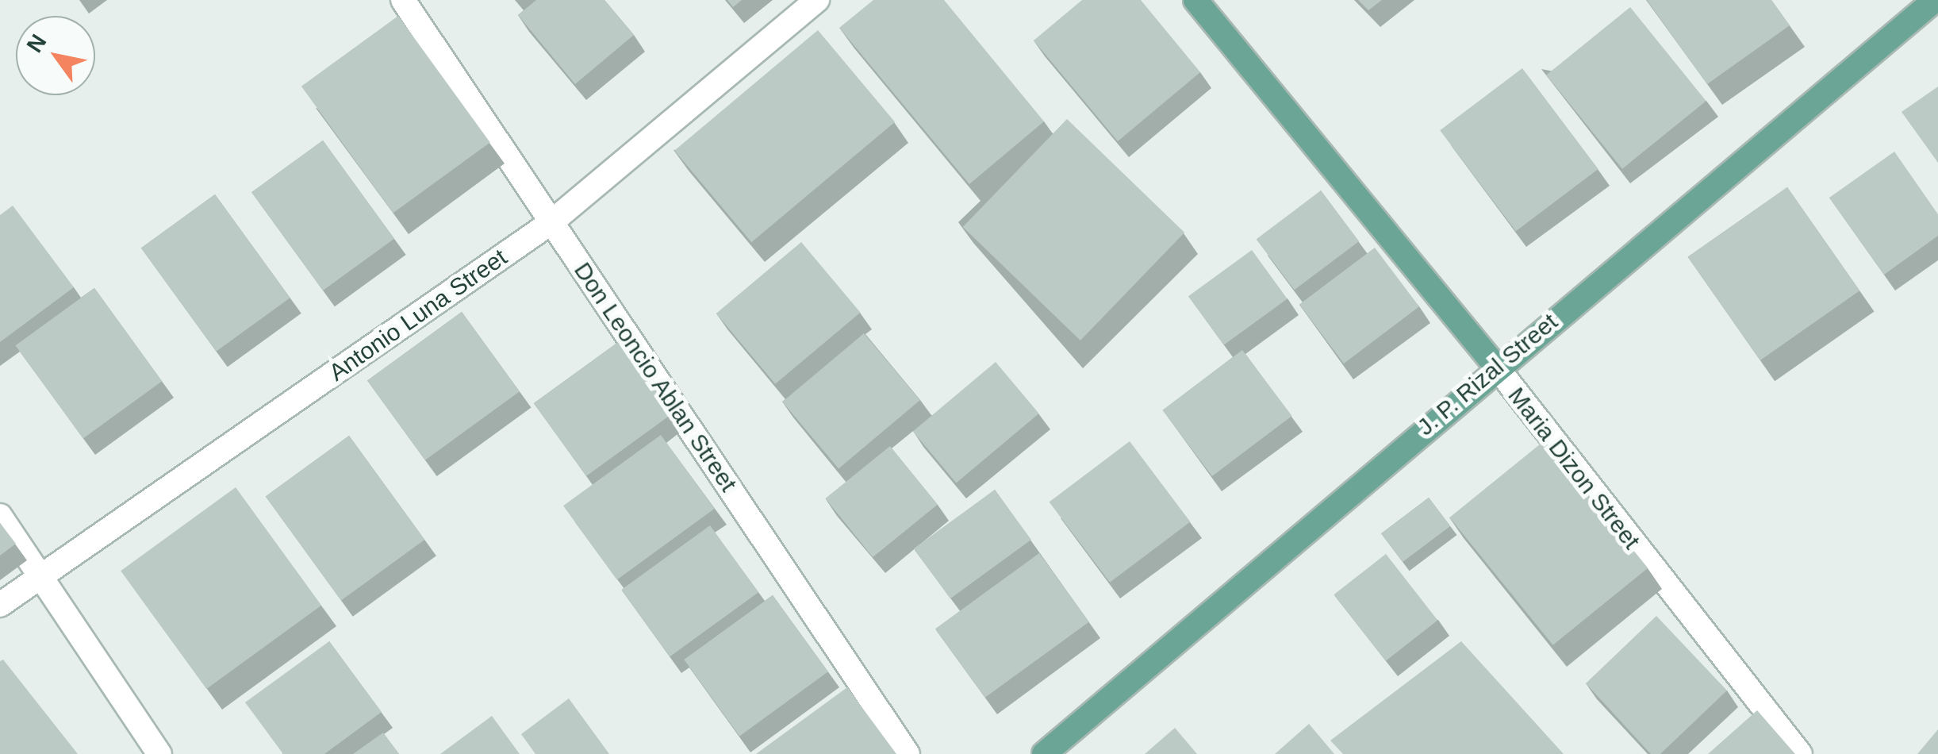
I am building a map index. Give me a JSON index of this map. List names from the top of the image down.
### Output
{
  "streets": {
    "main road": ["J. P. Rizal Street", "Maria Dizon Street"],
    "street": ["Antonio Luna Street", "Don Leoncio Ablan Street"]
  },
  "crossings": [
    ["Antonio Luna Street", "Don Leoncio Ablan Street"],
    ["J. P. Rizal Street", "Maria Dizon Street"]
  ],
  "north": "top left"
}
